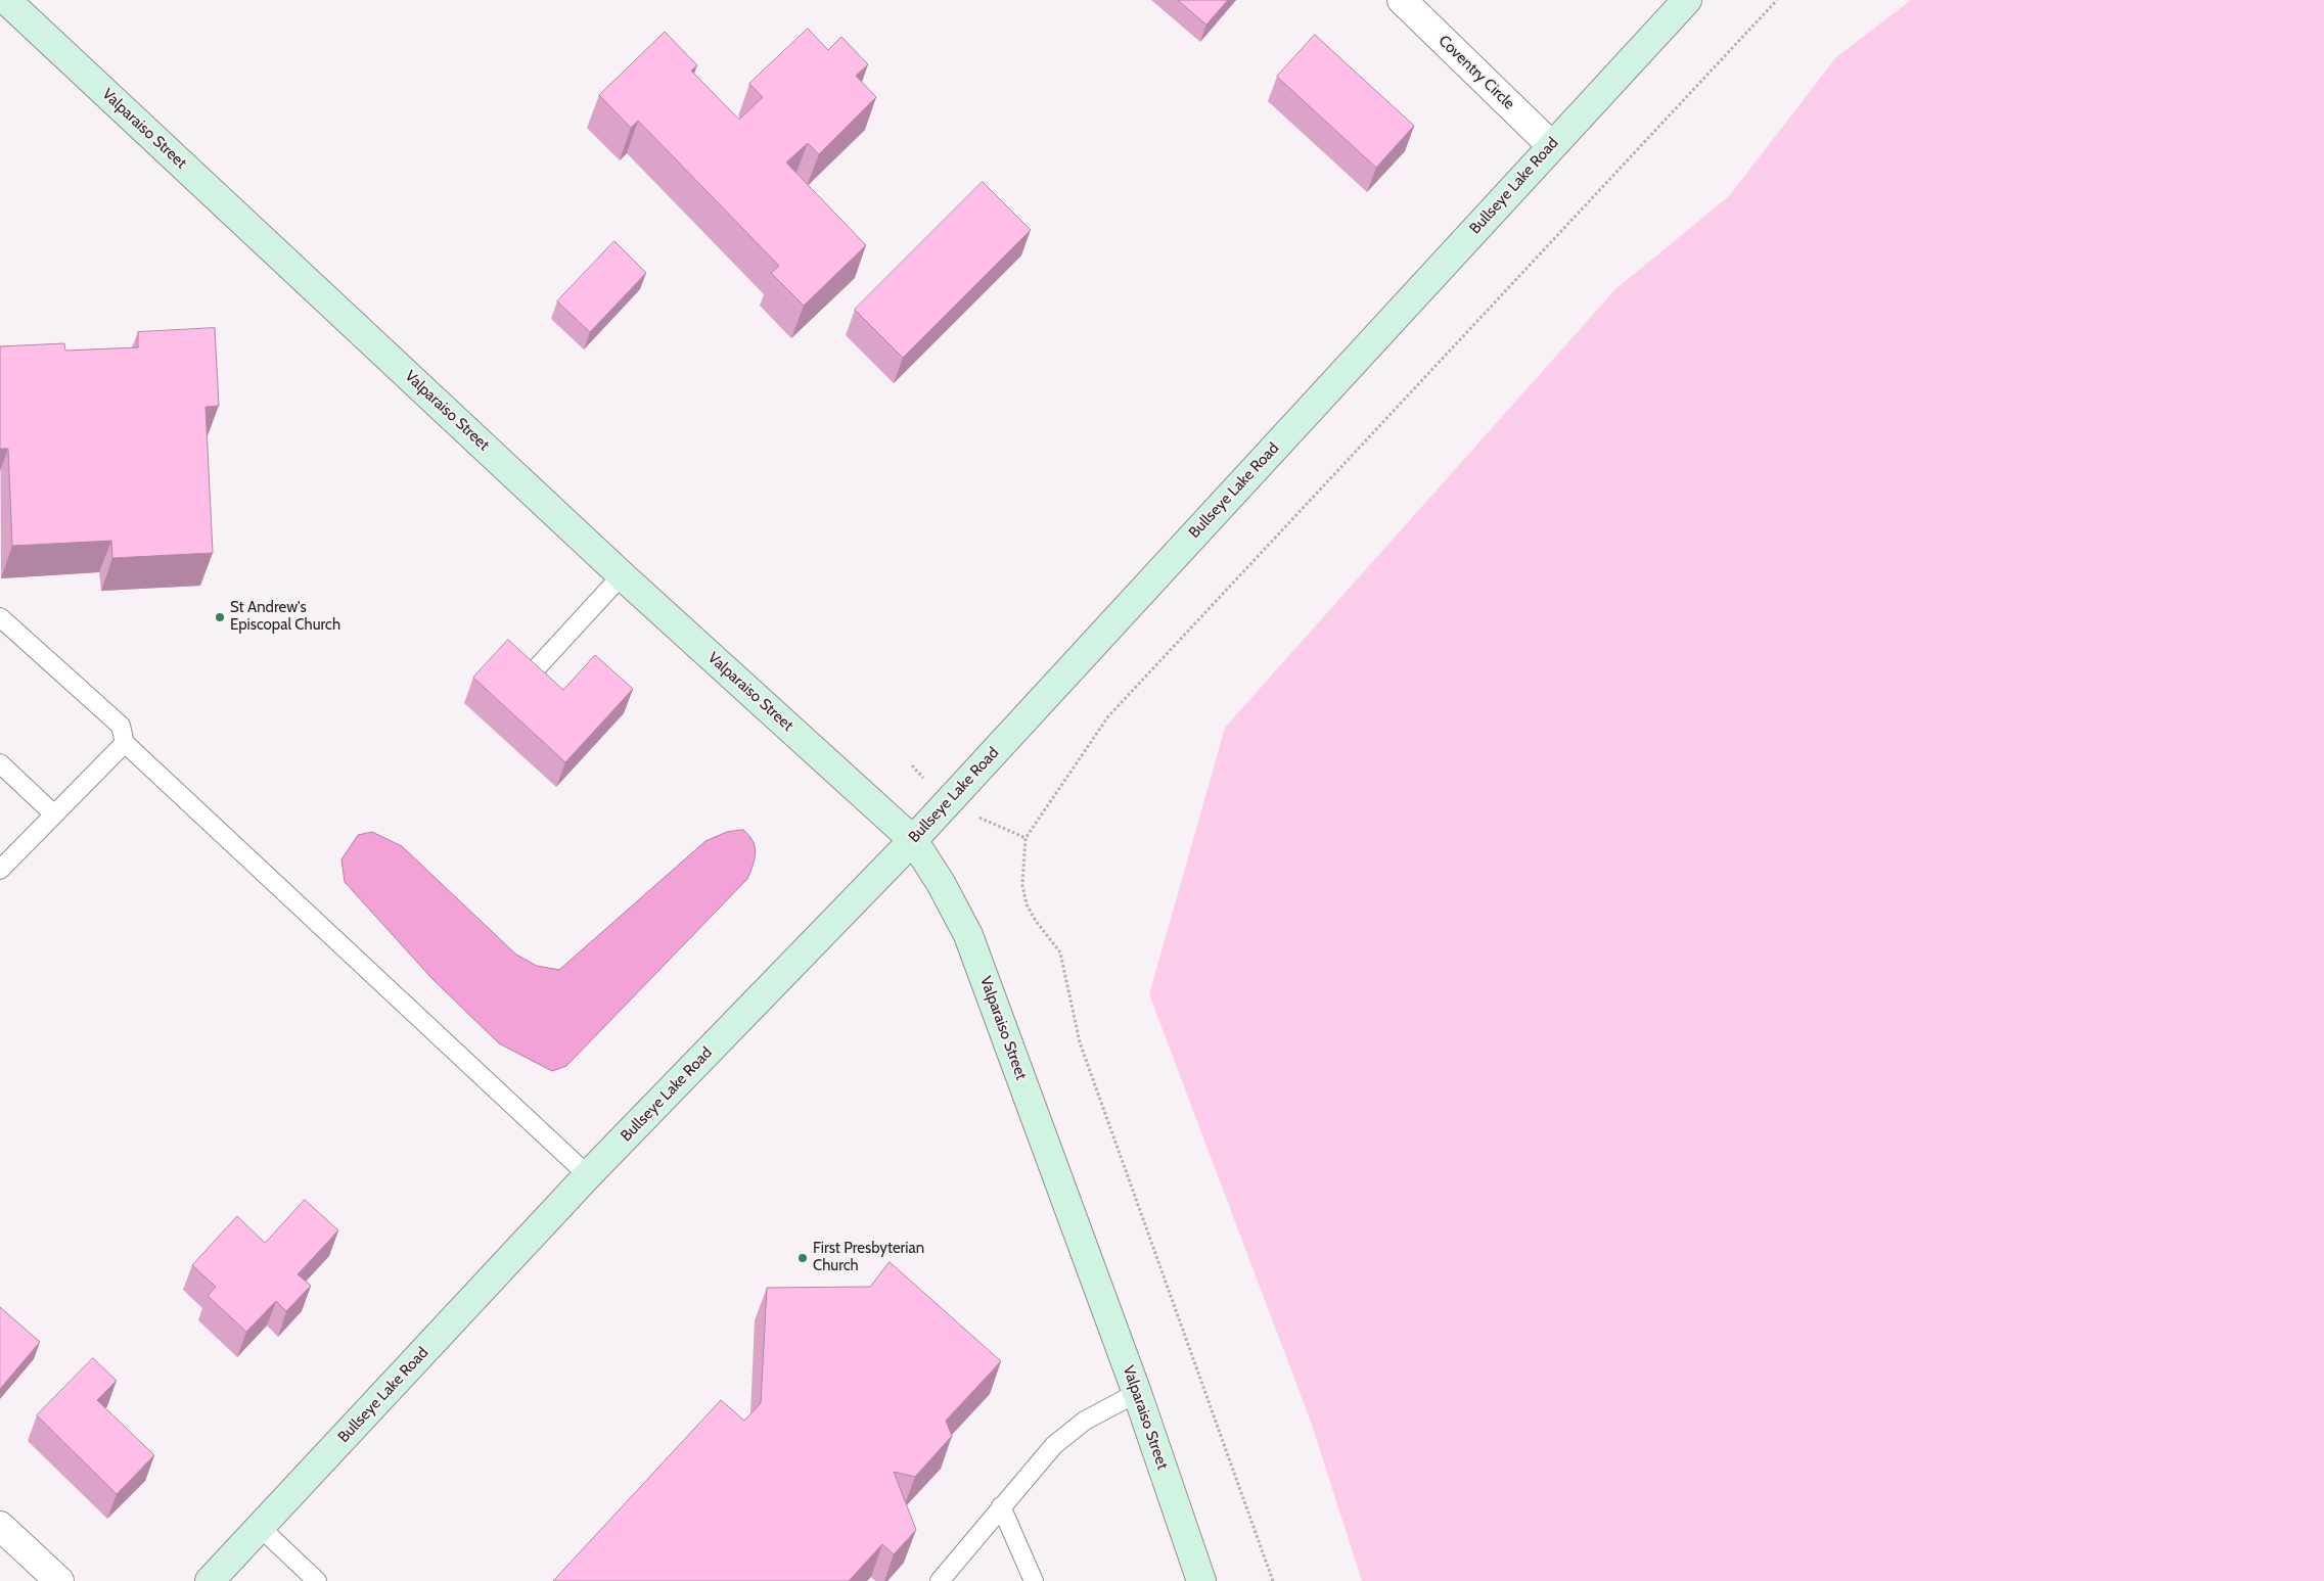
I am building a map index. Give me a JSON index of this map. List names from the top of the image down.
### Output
{
  "streets": {
    "street": ["Coventry Circle", "Valparaiso Street", "Bullseye Lake Road"]
  },
  "crossings": [
    ["Coventry Circle", "Bullseye Lake Road"],
    ["Valparaiso Street", "Bullseye Lake Road"]
  ],
  "places": ["St Andrew's Episcopal Church", "First Presbyterian Church"]
}
